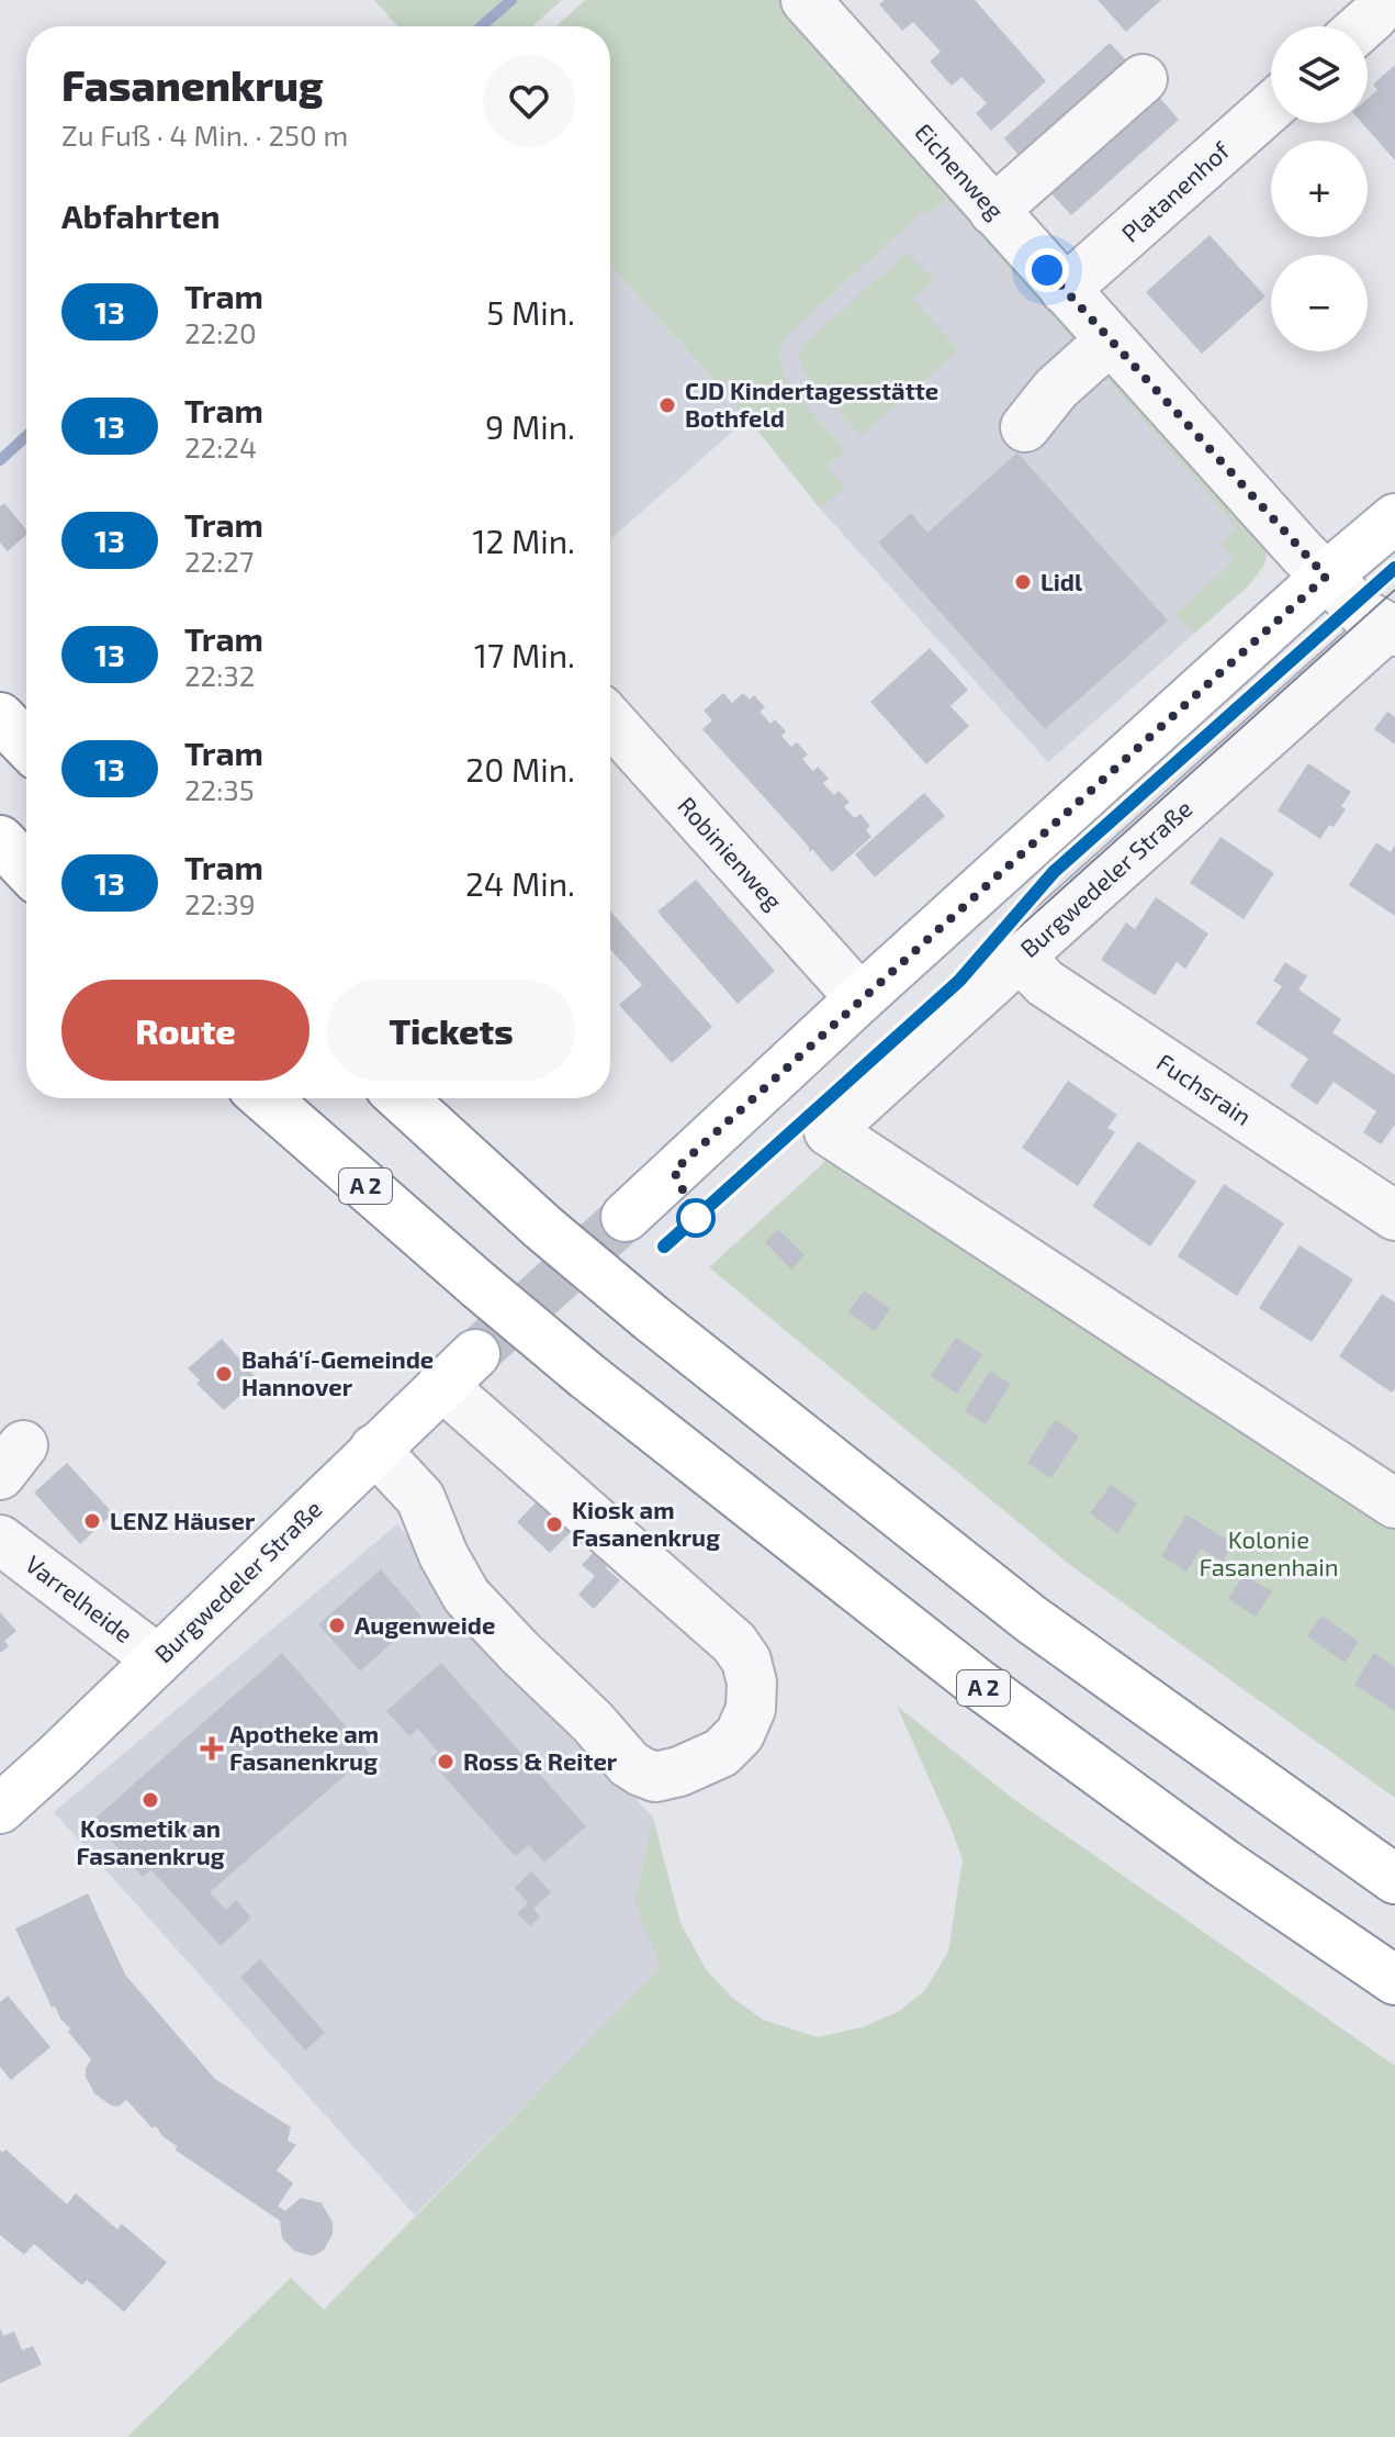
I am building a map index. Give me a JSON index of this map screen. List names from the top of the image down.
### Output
{
  "streets": {
    "main road": ["Burgwedeler Straße", "A 2"],
    "street": [
      "Eichenweg",
      "Platanenhof",
      "Robinienweg",
      "Fuchsrain",
      "Varrelheide"
    ]
  },
  "crossings": [
    ["Eichenweg", "Platanenhof"],
    ["Eichenweg", "Burgwedeler Straße"],
    ["Burgwedeler Straße", "Fuchsrain"],
    ["Burgwedeler Straße", "Varrelheide"]
  ],
  "parks": ["Kolonie Fasanenhain"],
  "places": {
    "other": [
      "CJD Kindertagesstätte Bothfeld",
      "Lidl",
      "Bahá'í-Gemeinde Hannover",
      "LENZ Häuser",
      "Kiosk am Fasanenkrug",
      "Augenweide",
      "Ross & Reiter",
      "Kosmetik an Fasanenkrug"
    ],
    "health": ["Apotheke am Fasanenkrug"]
  },
  "lines": ["tram line 13"],
  "page": {
    "map_buttons": ["+", "−"],
    "heading": [
      ["Fasanenkrug", "Zu Fuß · 4 Min. · 250 m"],
      "Abfahrten"
    ],
    "list": [
      {
        "mark": "13",
        "name": "Tram",
        "note": "22:20",
        "value": "5 Min."
      },
      {
        "mark": "13",
        "name": "Tram",
        "note": "22:24",
        "value": "9 Min."
      },
      {
        "mark": "13",
        "name": "Tram",
        "note": "22:27",
        "value": "12 Min."
      },
      {
        "mark": "13",
        "name": "Tram",
        "note": "22:32",
        "value": "17 Min."
      },
      {
        "mark": "13",
        "name": "Tram",
        "note": "22:35",
        "value": "20 Min."
      },
      {
        "mark": "13",
        "name": "Tram",
        "note": "22:39",
        "value": "24 Min."
      }
    ],
    "buttons": ["Route", "Tickets"]
  }
}
